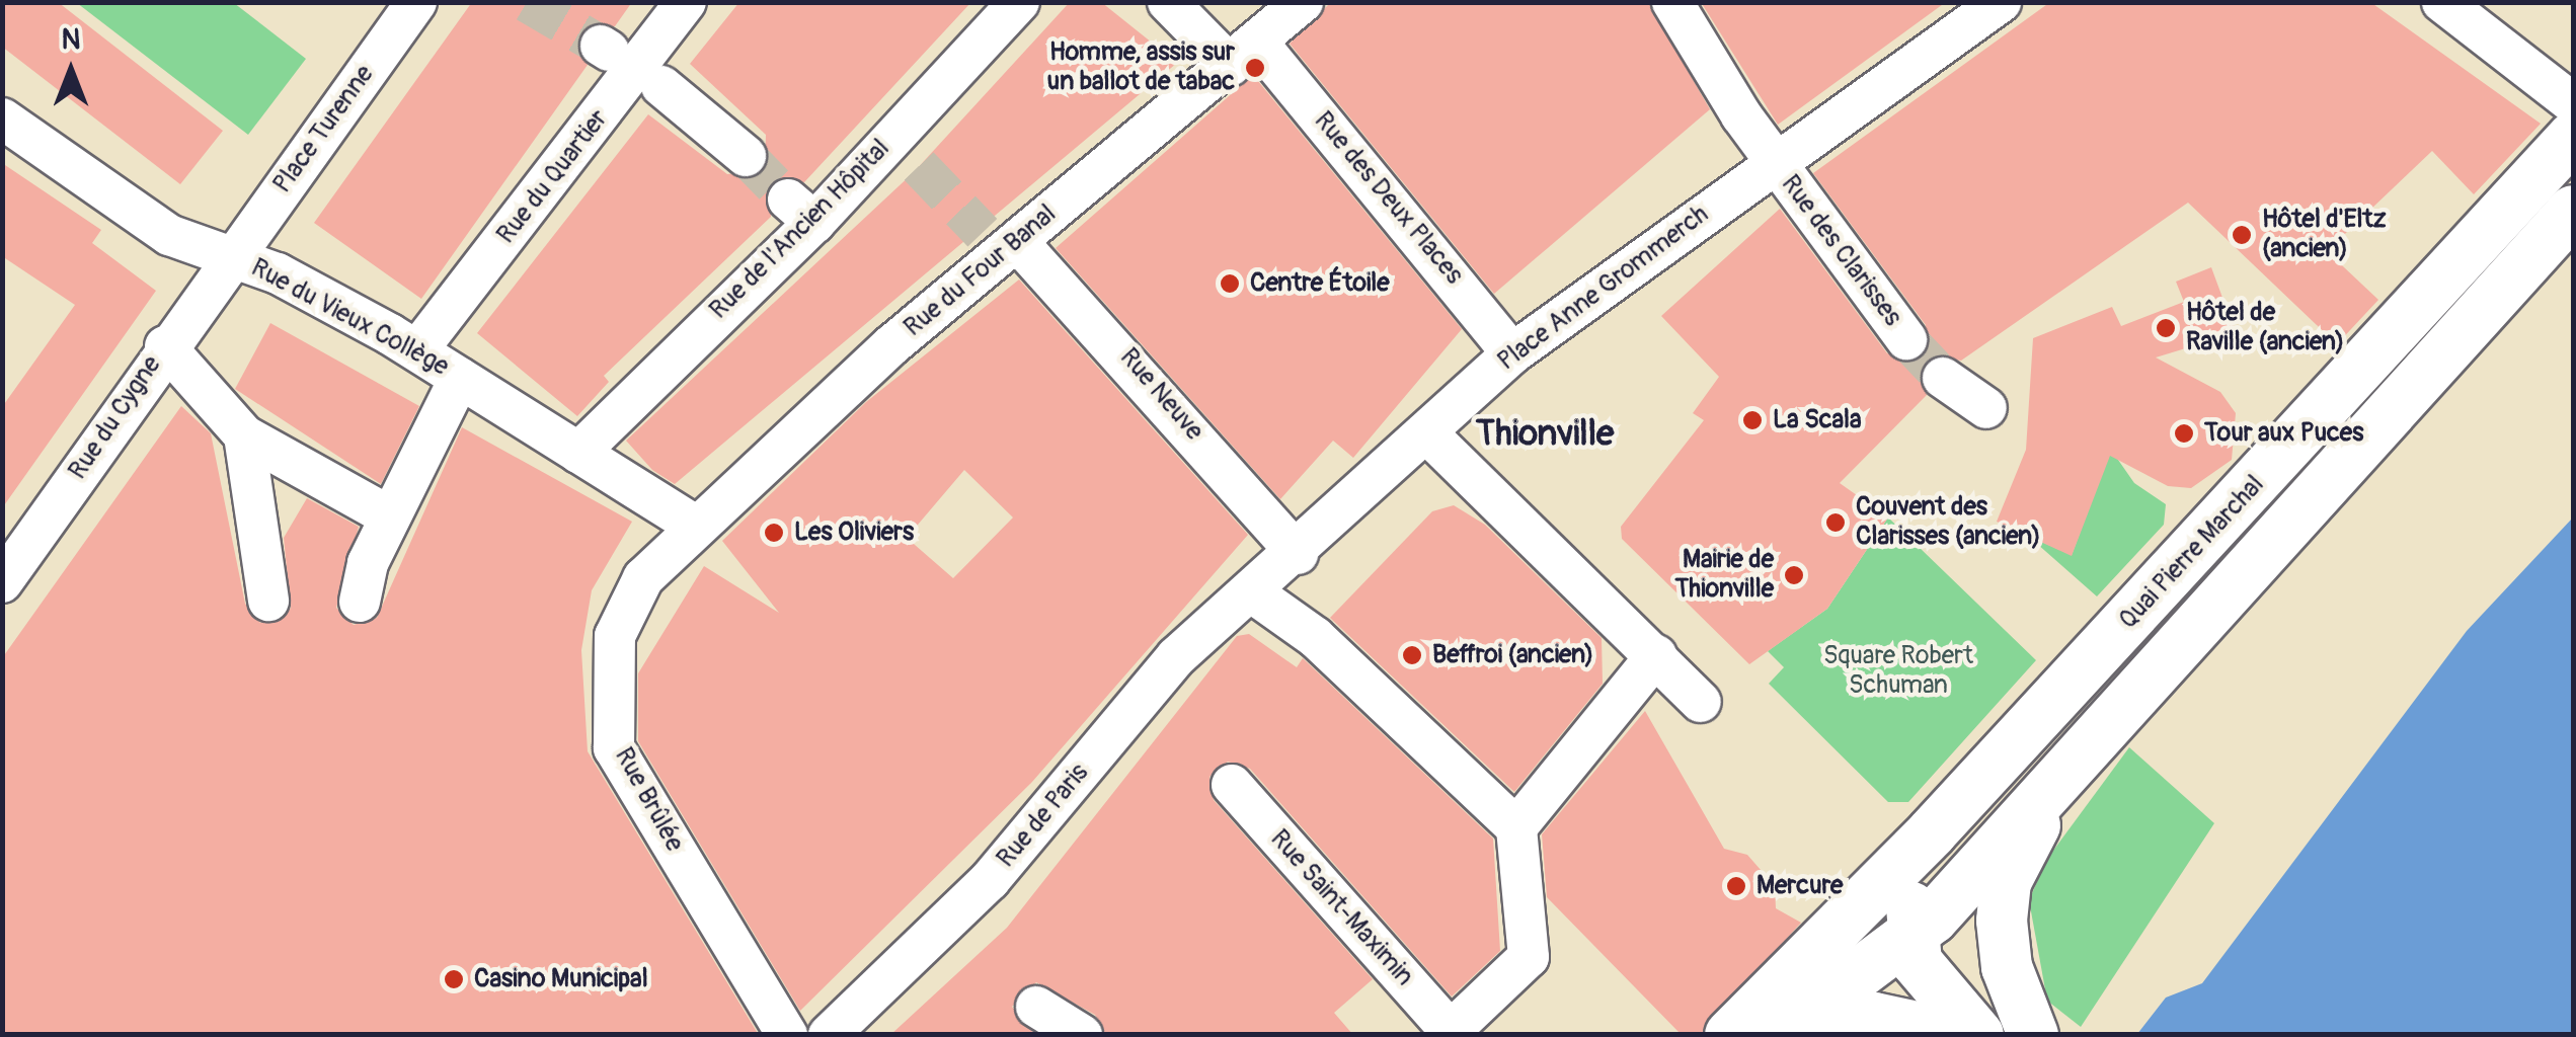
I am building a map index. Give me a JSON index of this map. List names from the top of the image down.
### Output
{
  "streets": {
    "main road": ["Quai Pierre Marchal"],
    "street": [
      "Place Turenne",
      "Rue du Quartier",
      "Rue des Deux Places",
      "Rue de l'Ancien Hôpital",
      "Rue des Clarisses",
      "Rue du Four Banal",
      "Place Anne Grommerch",
      "Rue du Vieux Collège",
      "Rue Neuve",
      "Rue du Cygne",
      "Rue Brûlée",
      "Rue de Paris",
      "Rue Saint-Maximin"
    ]
  },
  "crossings": [
    ["Place Turenne", "Rue du Vieux Collège"],
    ["Place Turenne", "Rue du Cygne"],
    ["Rue du Quartier", "Rue du Vieux Collège"],
    ["Rue des Deux Places", "Rue du Four Banal"],
    ["Rue des Deux Places", "Place Anne Grommerch"],
    ["Rue de l'Ancien Hôpital", "Rue du Vieux Collège"],
    ["Rue des Clarisses", "Place Anne Grommerch"],
    ["Rue du Four Banal", "Rue du Vieux Collège"],
    ["Rue du Four Banal", "Rue Neuve"],
    ["Rue du Four Banal", "Rue Brûlée"],
    ["Place Anne Grommerch", "Rue Neuve"],
    ["Place Anne Grommerch", "Rue de Paris"],
    ["Rue du Vieux Collège", "Rue du Cygne"],
    ["Rue du Vieux Collège", "Rue Brûlée"]
  ],
  "districts": ["Thionville"],
  "parks": ["Square Robert Schuman"],
  "places": [
    "Homme, assis sur un ballot de tabac",
    "Hôtel d'Eltz (ancien)",
    "Centre Étoile",
    "Hôtel de Raville (ancien)",
    "La Scala",
    "Tour aux Puces",
    "Couvent des Clarisses (ancien)",
    "Les Oliviers",
    "Mairie de Thionville",
    "Beffroi (ancien)",
    "Mercure",
    "Casino Municipal"
  ],
  "north": "top"
}
